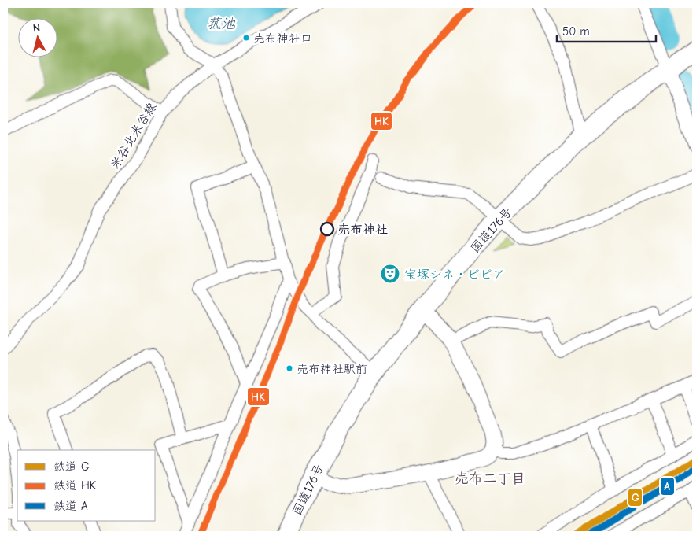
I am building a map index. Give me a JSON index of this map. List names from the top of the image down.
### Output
{
  "streets": {
    "highway": ["国道176号"],
    "street": ["米谷北米谷線"]
  },
  "districts": ["売布二丁目"],
  "water": ["菰池"],
  "places": {
    "other": ["売布神社口", "売布神社", "売布神社駅前"],
    "theatre": ["宝塚シネ・ピピア"]
  },
  "lines": ["rail line HK", "rail line G", "rail line A"],
  "legend": ["鉄道 G", "鉄道 HK", "鉄道 A"],
  "scale_bar": "50 m",
  "north": "top"
}
